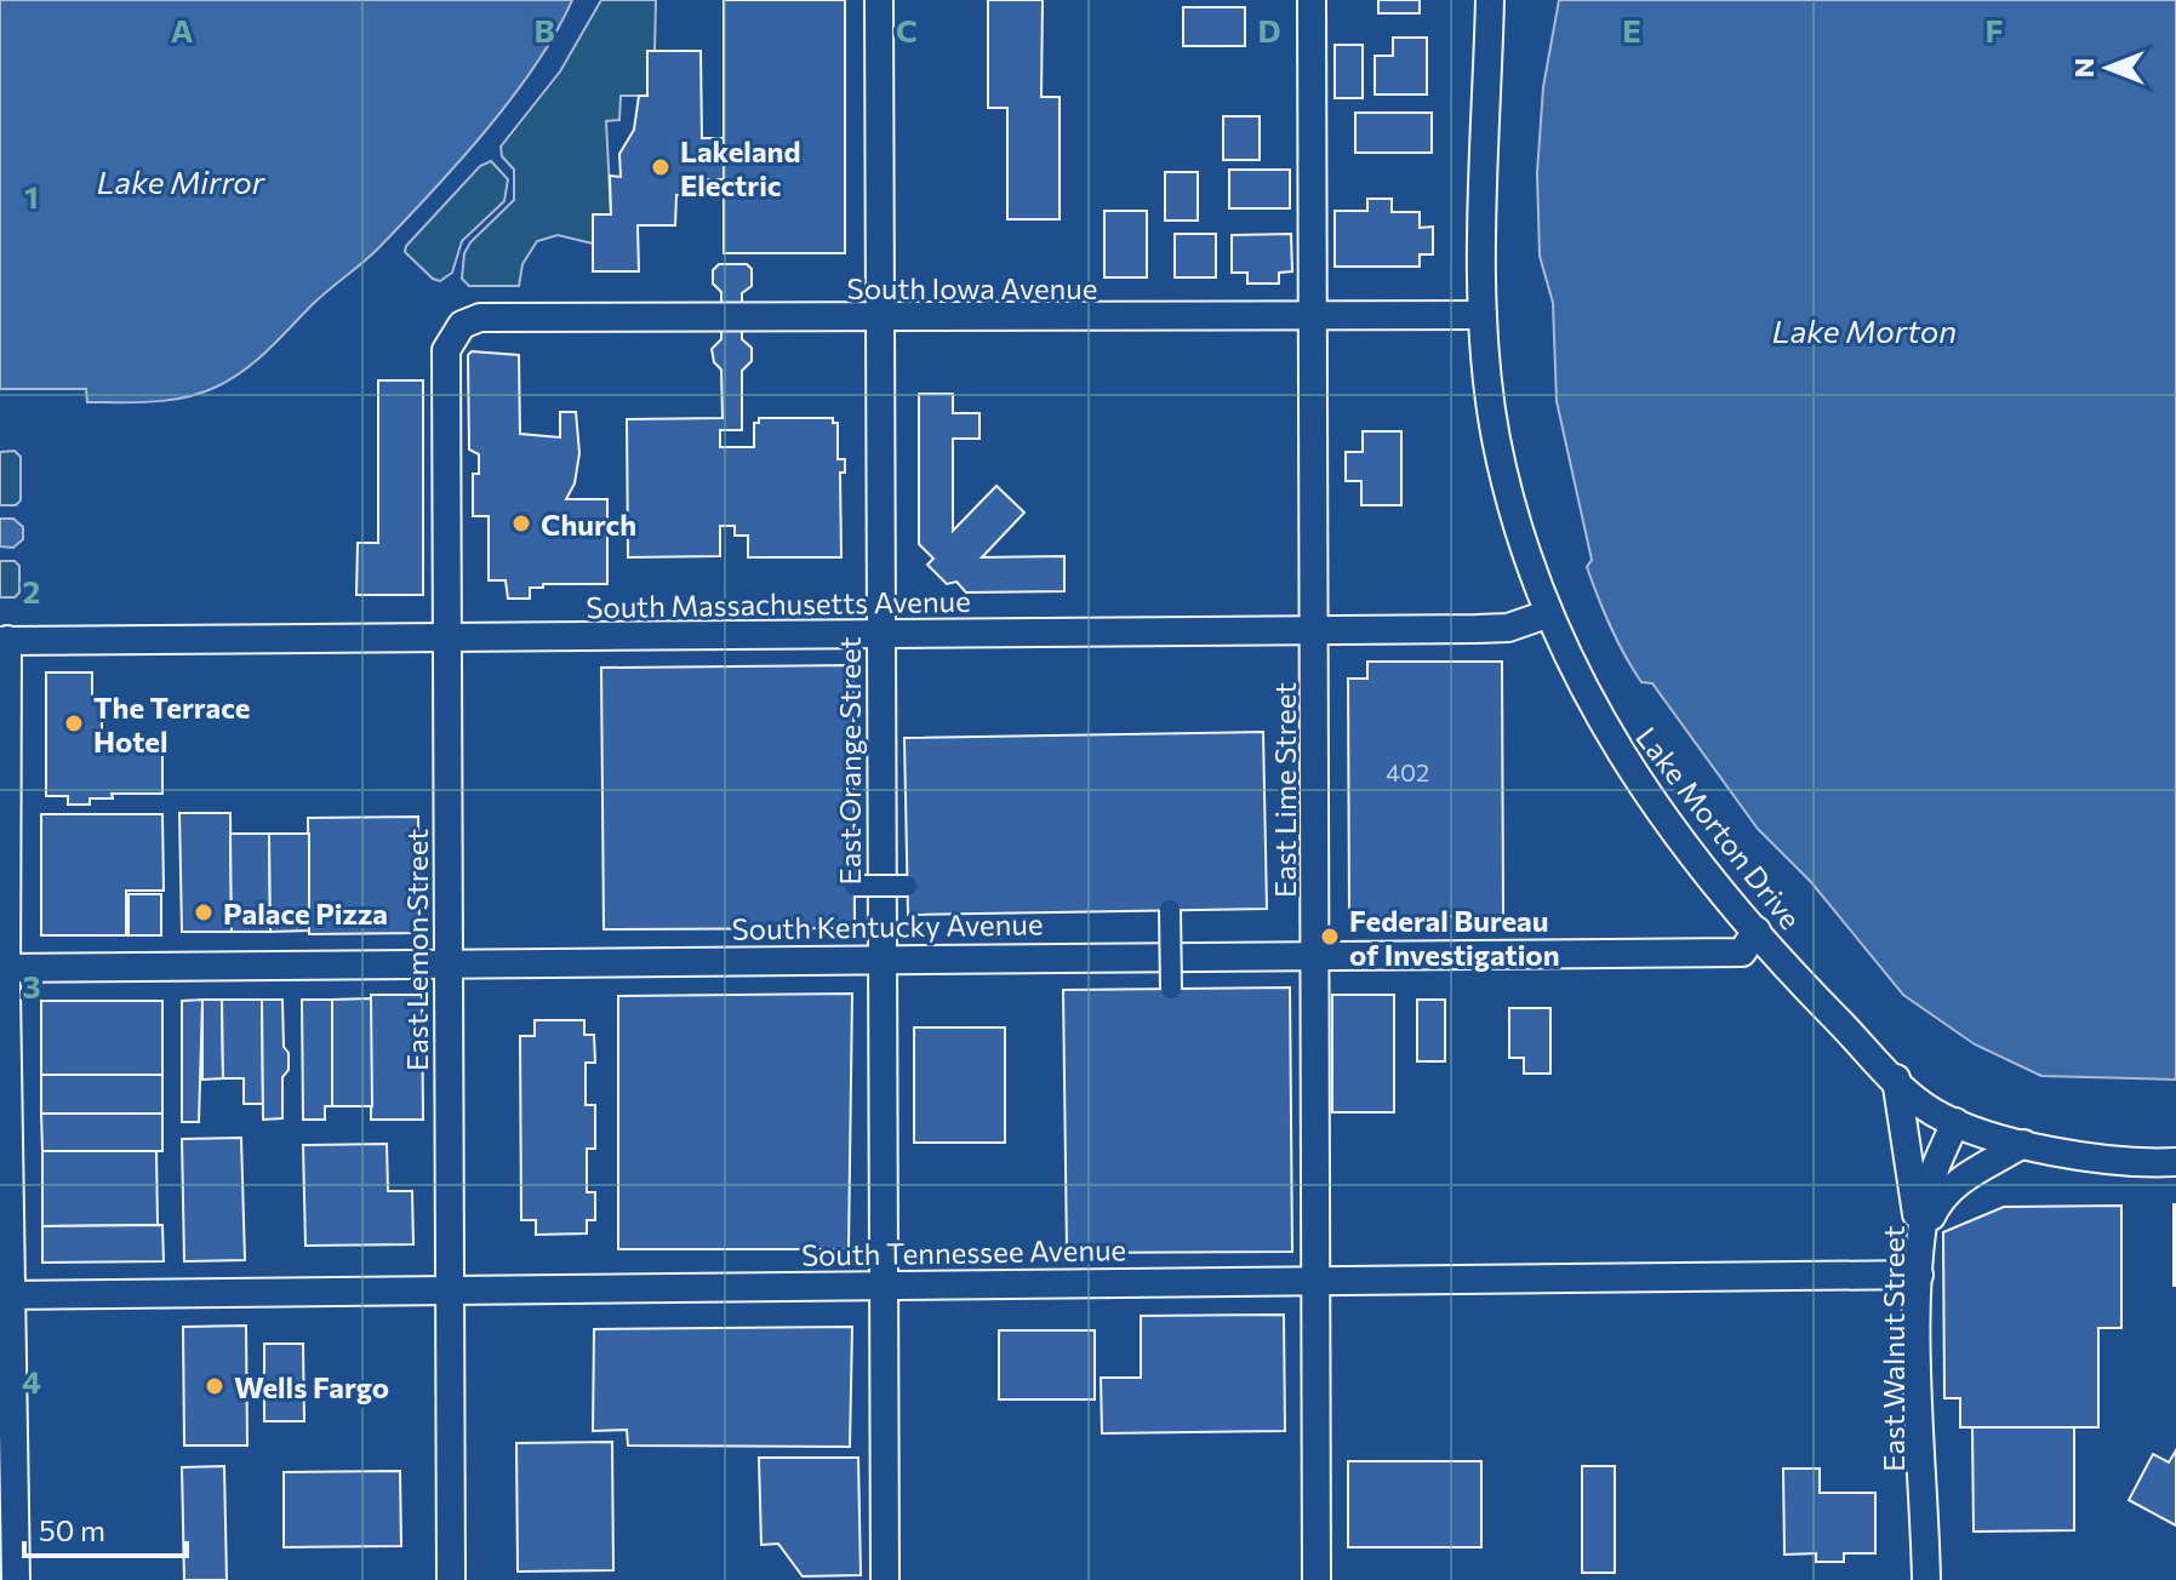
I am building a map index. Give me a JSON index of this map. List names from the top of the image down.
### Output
{
  "streets": {
    "street": [
      "South Iowa Avenue",
      "South Massachusetts Avenue",
      "East Orange Street",
      "East Lime Street",
      "Lake Morton Drive",
      "South Kentucky Avenue",
      "East Lemon Street",
      "South Tennessee Avenue",
      "East Walnut Street"
    ]
  },
  "crossings": [
    ["South Iowa Avenue", "East Orange Street"],
    ["South Iowa Avenue", "East Lime Street"],
    ["South Iowa Avenue", "Lake Morton Drive"],
    ["South Iowa Avenue", "East Lemon Street"],
    ["South Massachusetts Avenue", "East Orange Street"],
    ["South Massachusetts Avenue", "East Lime Street"],
    ["South Massachusetts Avenue", "Lake Morton Drive"],
    ["South Massachusetts Avenue", "East Lemon Street"],
    ["East Orange Street", "South Kentucky Avenue"],
    ["East Orange Street", "South Tennessee Avenue"],
    ["East Lime Street", "South Kentucky Avenue"],
    ["East Lime Street", "South Tennessee Avenue"],
    ["Lake Morton Drive", "South Kentucky Avenue"],
    ["Lake Morton Drive", "East Walnut Street"],
    ["South Kentucky Avenue", "East Lemon Street"],
    ["East Lemon Street", "South Tennessee Avenue"],
    ["South Tennessee Avenue", "East Walnut Street"]
  ],
  "water": ["Lake Mirror", "Lake Morton"],
  "places": [
    "Lakeland Electric",
    "Church",
    "The Terrace Hotel",
    "Palace Pizza",
    "Federal Bureau of Investigation",
    "Wells Fargo"
  ],
  "house_numbers": ["402"],
  "scale_bar": "50 m",
  "north": "left",
  "grid": {
    "columns": [
      "A",
      "B",
      "C",
      "D",
      "E",
      "F"
    ],
    "rows": [
      "1",
      "2",
      "3",
      "4"
    ]
  }
}
